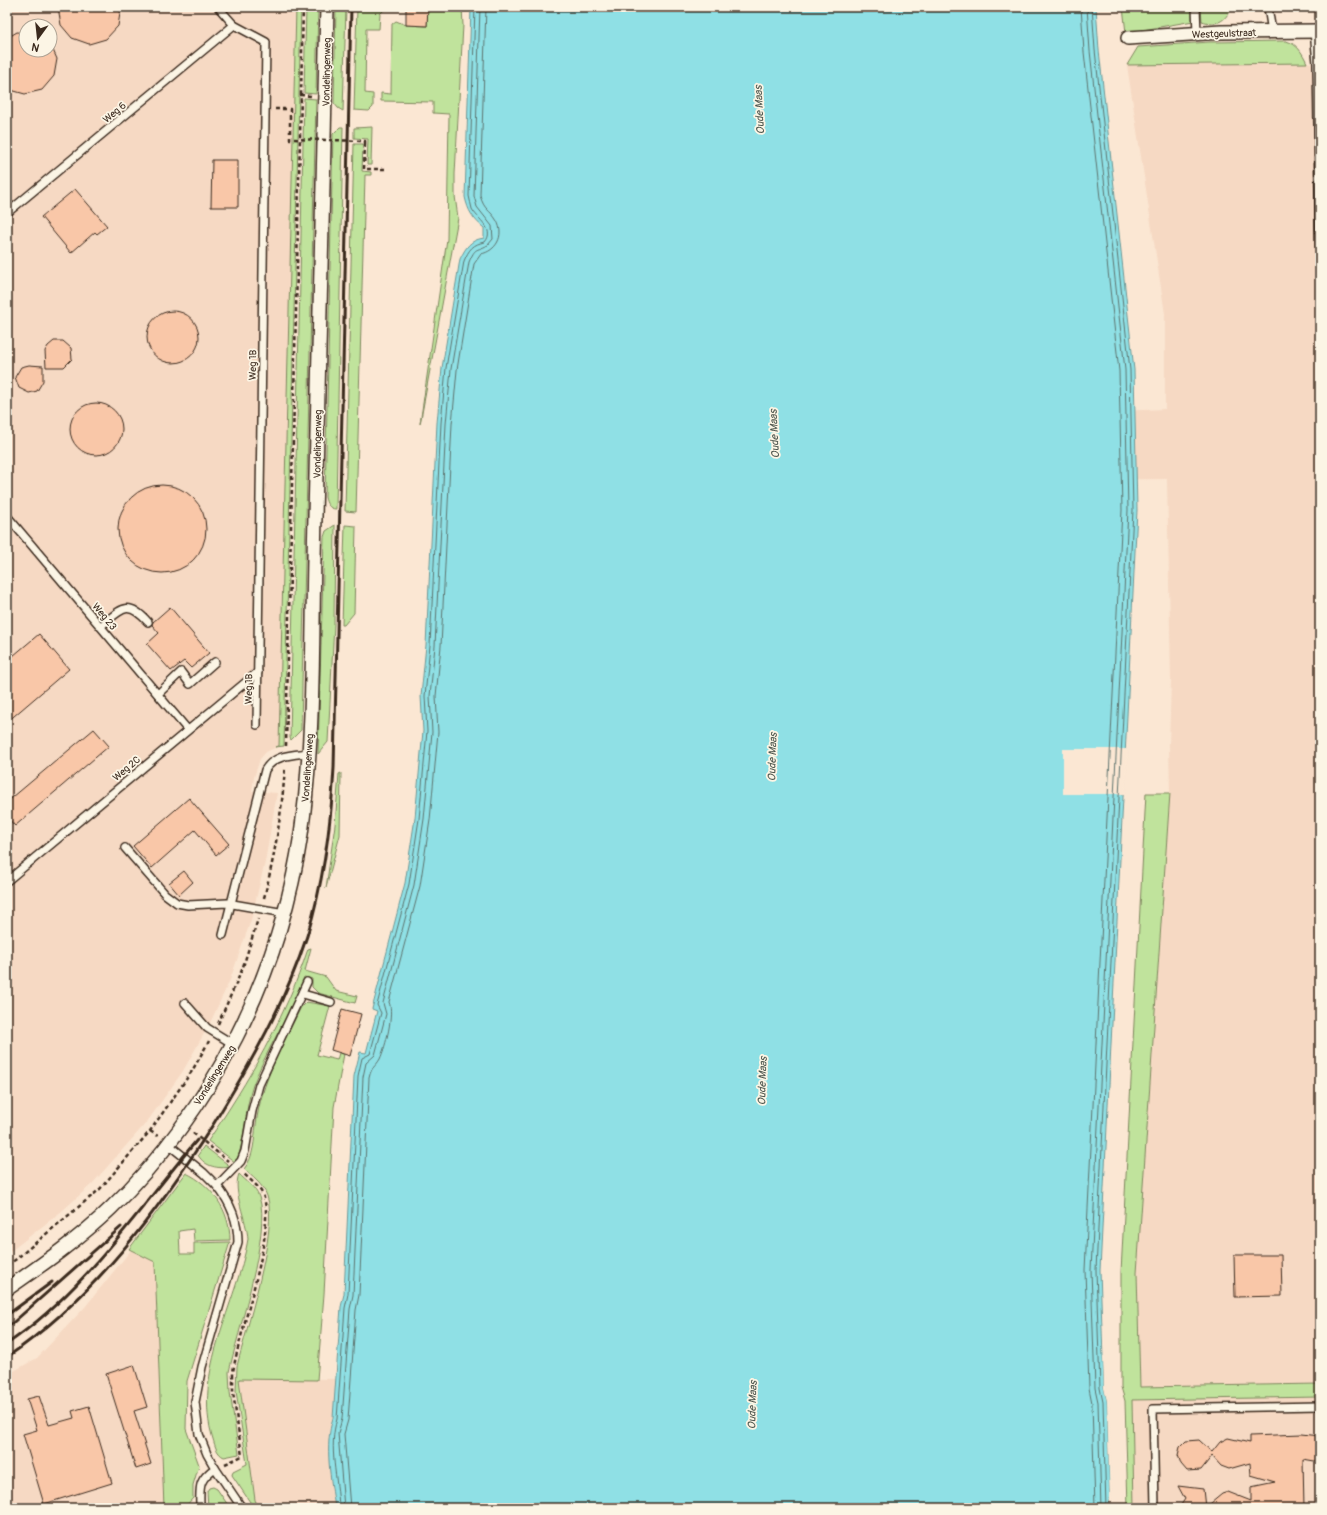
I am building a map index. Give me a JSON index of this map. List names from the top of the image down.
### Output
{
  "streets": {
    "street": ["Westgeulstraat", "Vondelingenweg"],
    "lane": [
      "Weg 6",
      "Weg 1B",
      "Weg 23",
      "Weg 2C"
    ]
  },
  "crossings": [
    ["Weg 6", "Weg 1B"],
    ["Weg 1B", "Weg 2C"],
    ["Weg 23", "Weg 2C"]
  ],
  "water": ["Oude Maas"],
  "north": "bottom"
}
